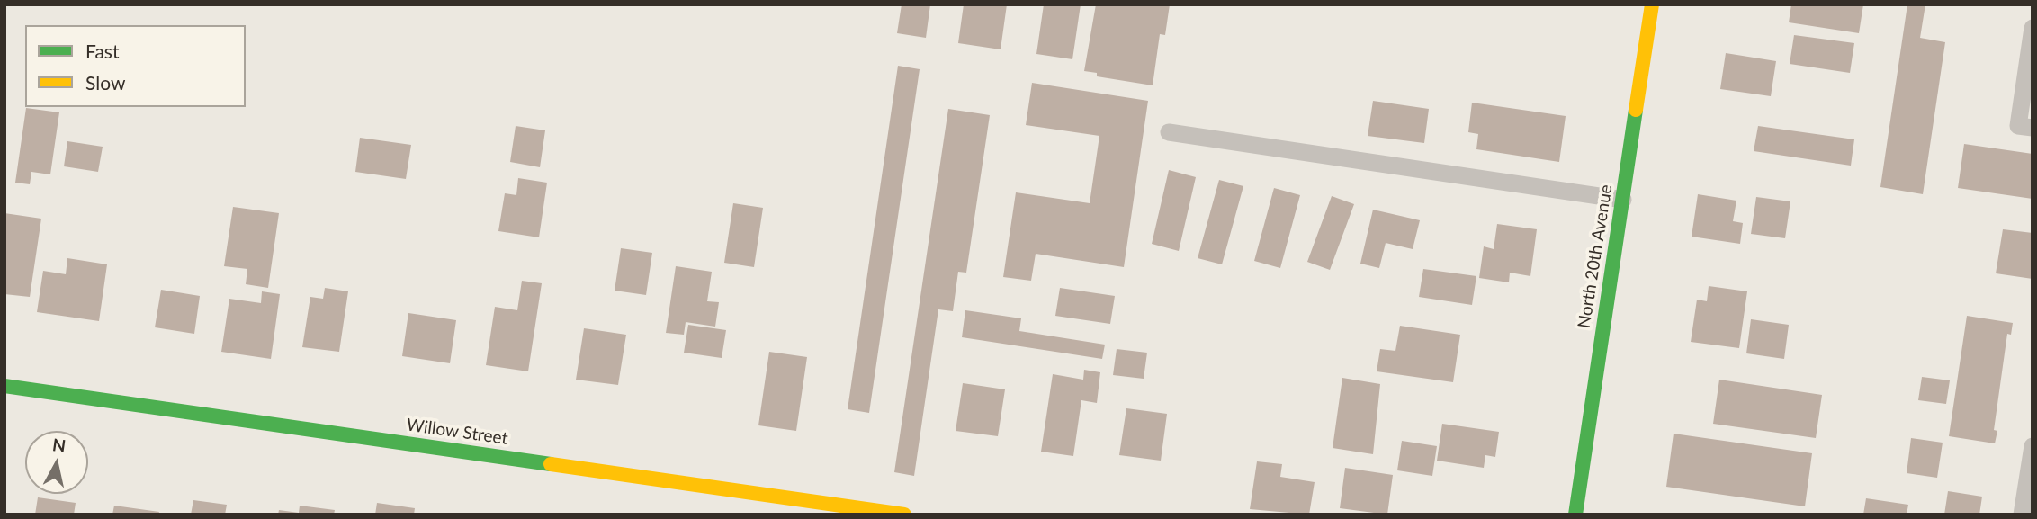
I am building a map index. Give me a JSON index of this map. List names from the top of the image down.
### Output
{
  "streets": {
    "street": ["North 20th Avenue", "Willow Street"]
  },
  "legend": ["Fast", "Slow"],
  "north": "top"
}
